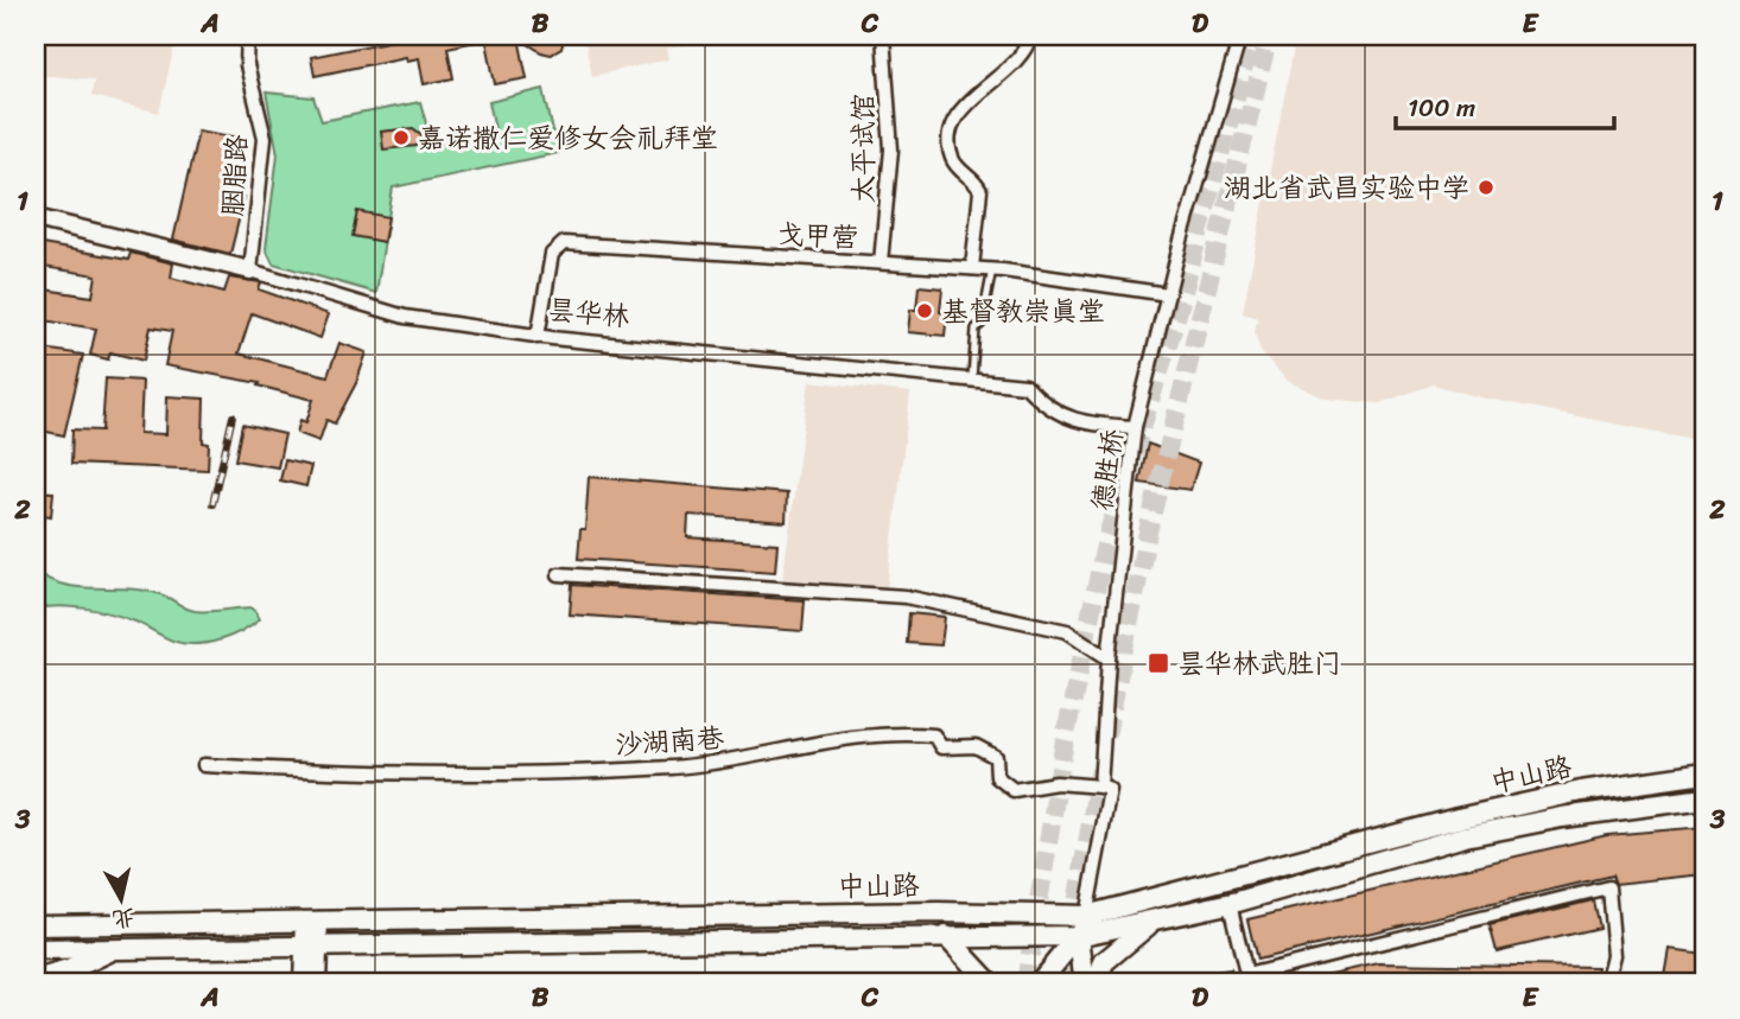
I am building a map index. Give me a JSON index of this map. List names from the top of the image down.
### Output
{
  "streets": {
    "main road": ["中山路"],
    "street": [
      "太平试馆",
      "胭脂路",
      "戈甲营",
      "昙华林",
      "德胜桥",
      "沙湖南巷"
    ]
  },
  "crossings": [
    ["太平试馆", "戈甲营"],
    ["胭脂路", "昙华林"],
    ["戈甲营", "昙华林"],
    ["戈甲营", "德胜桥"],
    ["昙华林", "德胜桥"],
    ["德胜桥", "沙湖南巷"],
    ["德胜桥", "中山路"]
  ],
  "places": {
    "other": ["嘉诺撒仁爱修女会礼拜堂", "湖北省武昌实验中学", "基督教崇真堂"],
    "transit": ["昙华林武胜门"]
  },
  "scale_bar": "100 m",
  "north": "bottom",
  "grid": {
    "columns": [
      "A",
      "B",
      "C",
      "D",
      "E"
    ],
    "rows": ["1", "2", "3"]
  }
}
